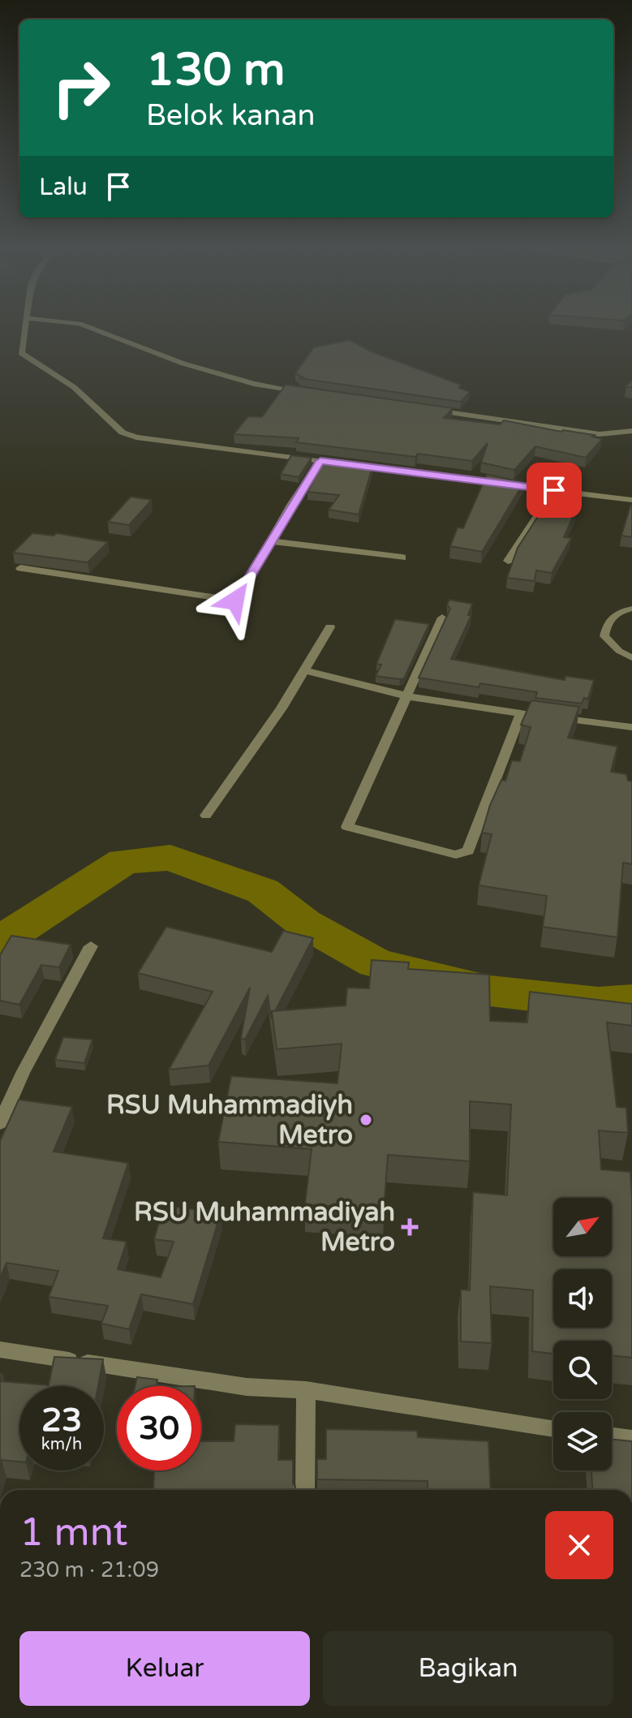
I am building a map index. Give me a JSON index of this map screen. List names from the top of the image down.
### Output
{
  "places": {
    "other": ["RSU Muhammadiyh Metro"],
    "health": ["RSU Muhammadiyah Metro"]
  },
  "north": "top right",
  "page": {
    "turn": ["130 m", "Belok kanan"],
    "then": "Lalu",
    "speed": "23 km/h",
    "limit": "30",
    "heading": ["1 mnt", "230 m · 21:09"],
    "buttons": ["Keluar", "Bagikan"]
  }
}
